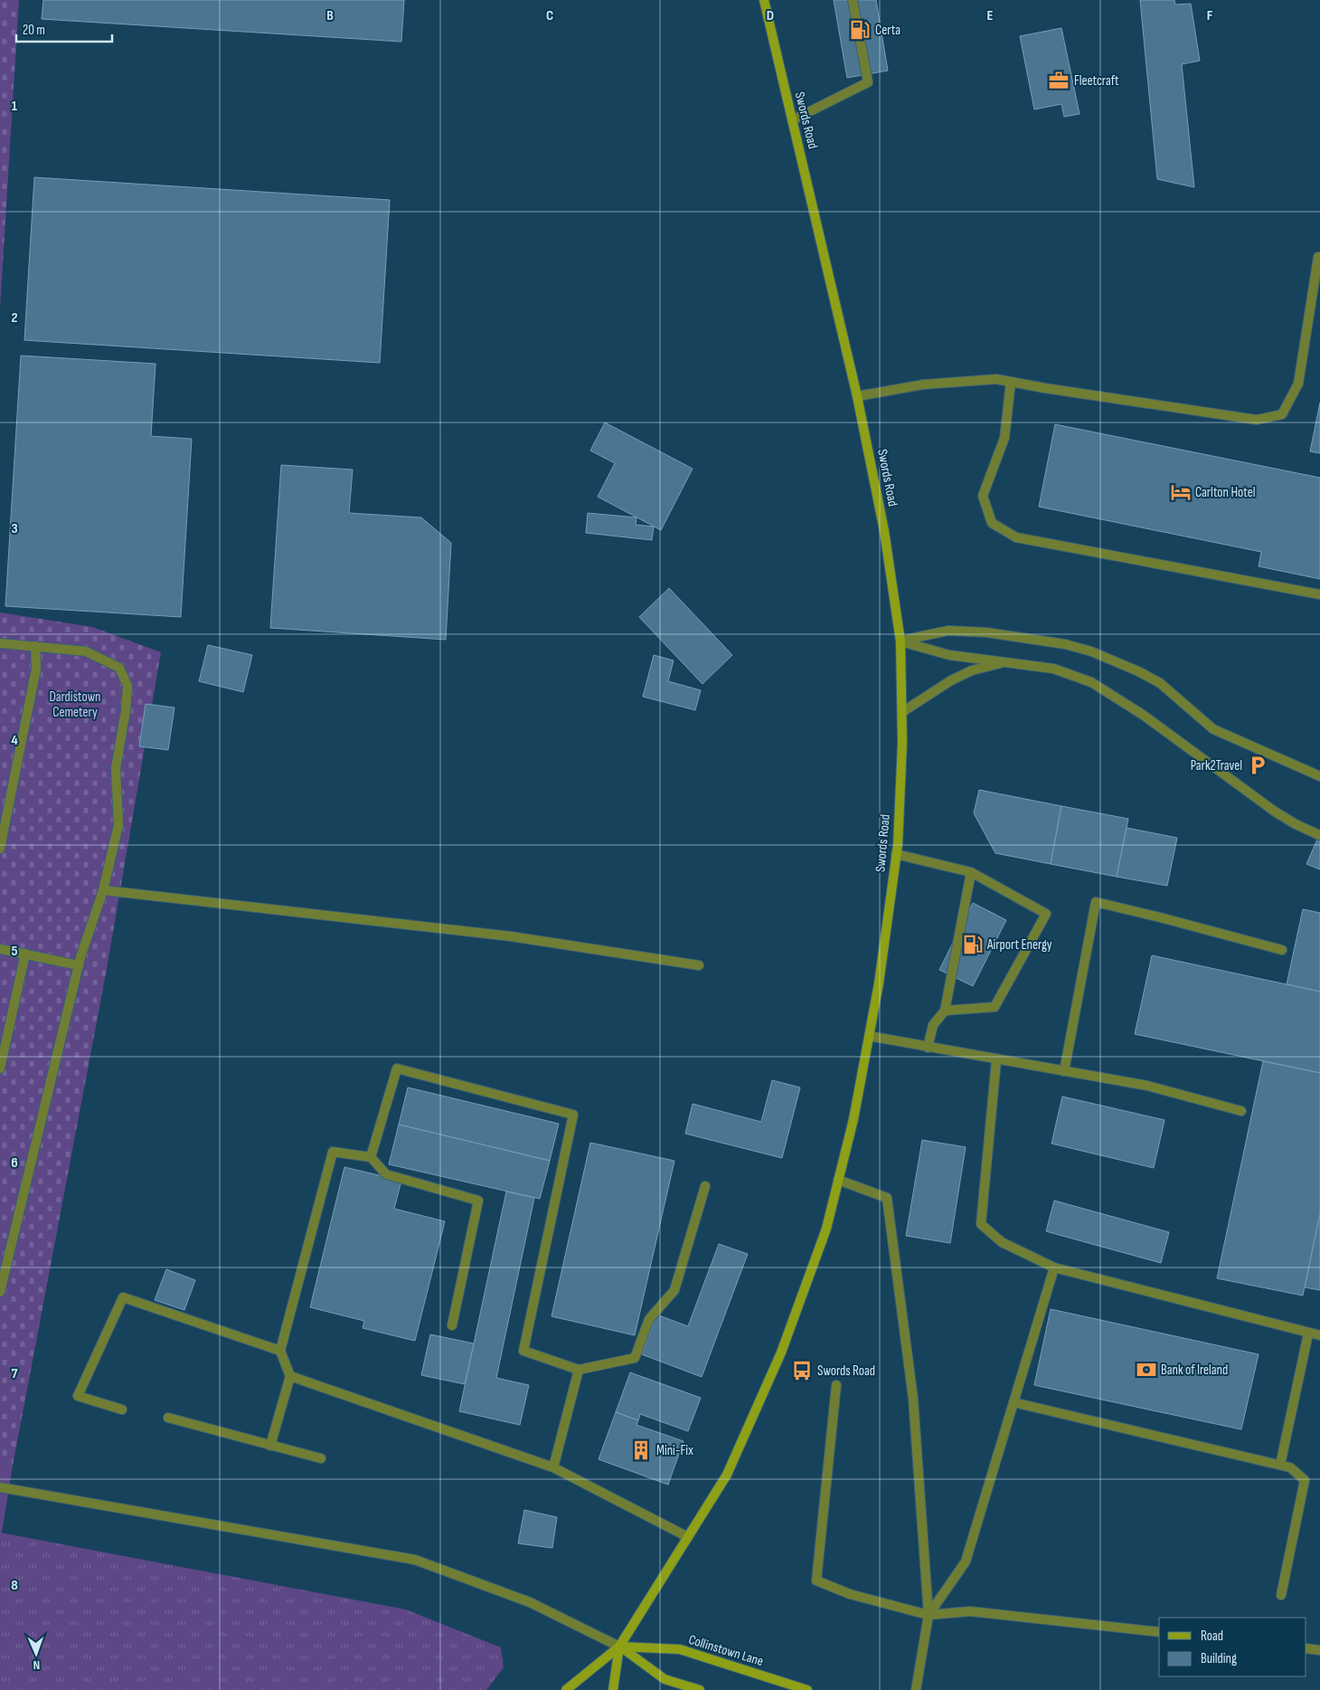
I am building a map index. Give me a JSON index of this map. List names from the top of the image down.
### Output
{
  "streets": {
    "main road": ["Swords Road", "Collinstown Lane"]
  },
  "crossings": [
    ["Swords Road", "Collinstown Lane"]
  ],
  "parks": ["Dardistown Cemetery"],
  "places": {
    "fuel station": ["Certa", "Airport Energy"],
    "office": ["Fleetcraft"],
    "hotel": ["Carlton Hotel"],
    "parking": ["Park2Travel"],
    "bank": ["Bank of Ireland"],
    "bus stop": ["Swords Road"],
    "building": ["Mini-Fix"]
  },
  "legend": ["Road", "Building"],
  "scale_bar": "20 m",
  "north": "bottom",
  "grid": {
    "columns": [
      "B",
      "C",
      "D",
      "E",
      "F"
    ],
    "rows": [
      "1",
      "2",
      "3",
      "4",
      "5",
      "6",
      "7",
      "8"
    ]
  }
}
